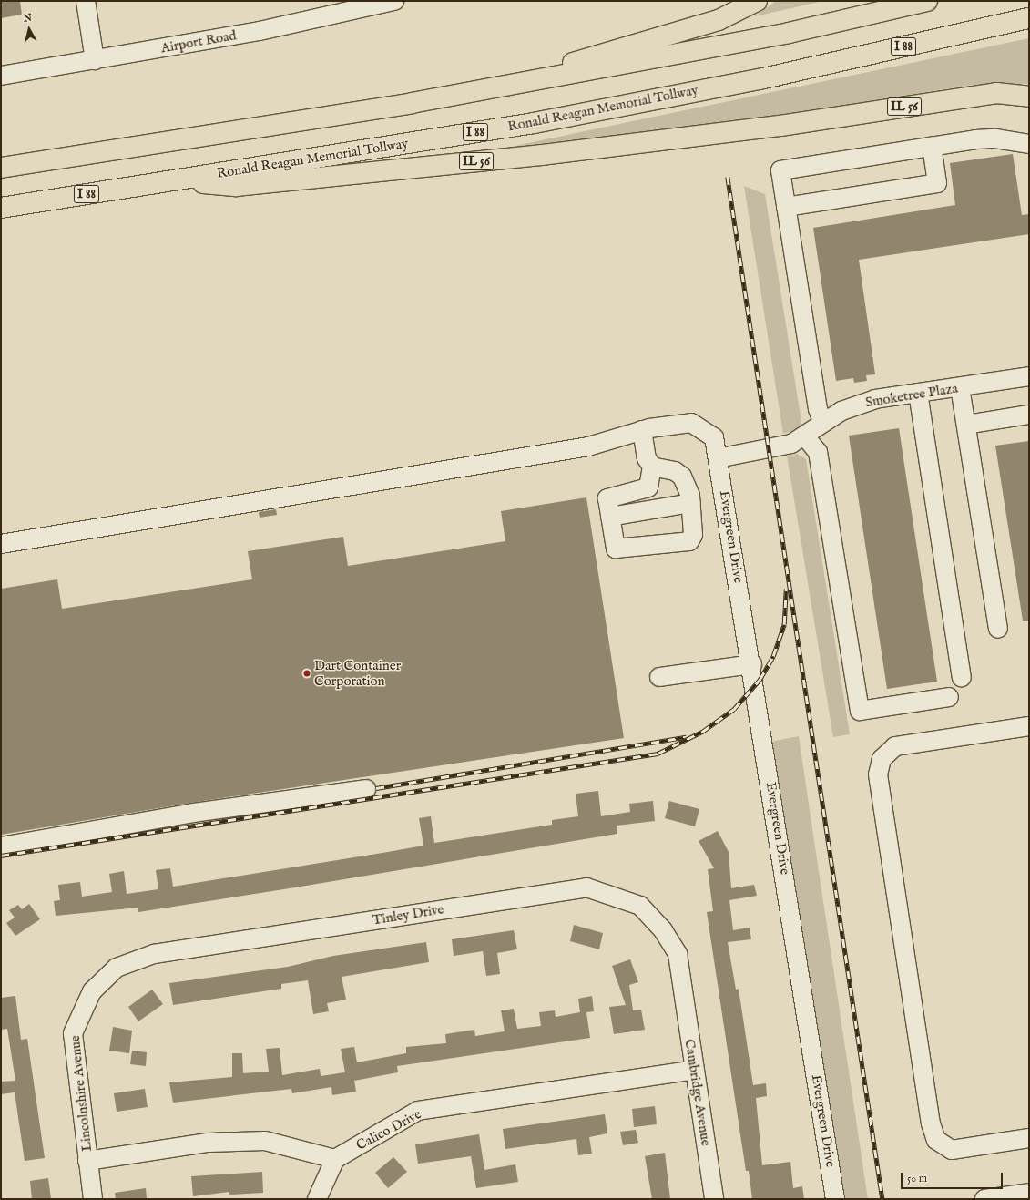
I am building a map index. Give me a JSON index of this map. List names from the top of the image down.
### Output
{
  "streets": {
    "highway": ["I 88", "IL 56", "Ronald Reagan Memorial Tollway"],
    "street": [
      "Airport Road",
      "Smoketree Plaza",
      "Evergreen Drive",
      "Tinley Drive",
      "Cambridge Avenue",
      "Lincolnshire Avenue",
      "Calico Drive"
    ]
  },
  "crossings": [
    ["IL 56", "Ronald Reagan Memorial Tollway"],
    ["Smoketree Plaza", "Evergreen Drive"],
    ["Tinley Drive", "Cambridge Avenue"],
    ["Tinley Drive", "Lincolnshire Avenue"],
    ["Cambridge Avenue", "Calico Drive"]
  ],
  "places": ["Dart Container Corporation"],
  "scale_bar": "50 m",
  "north": "top"
}
